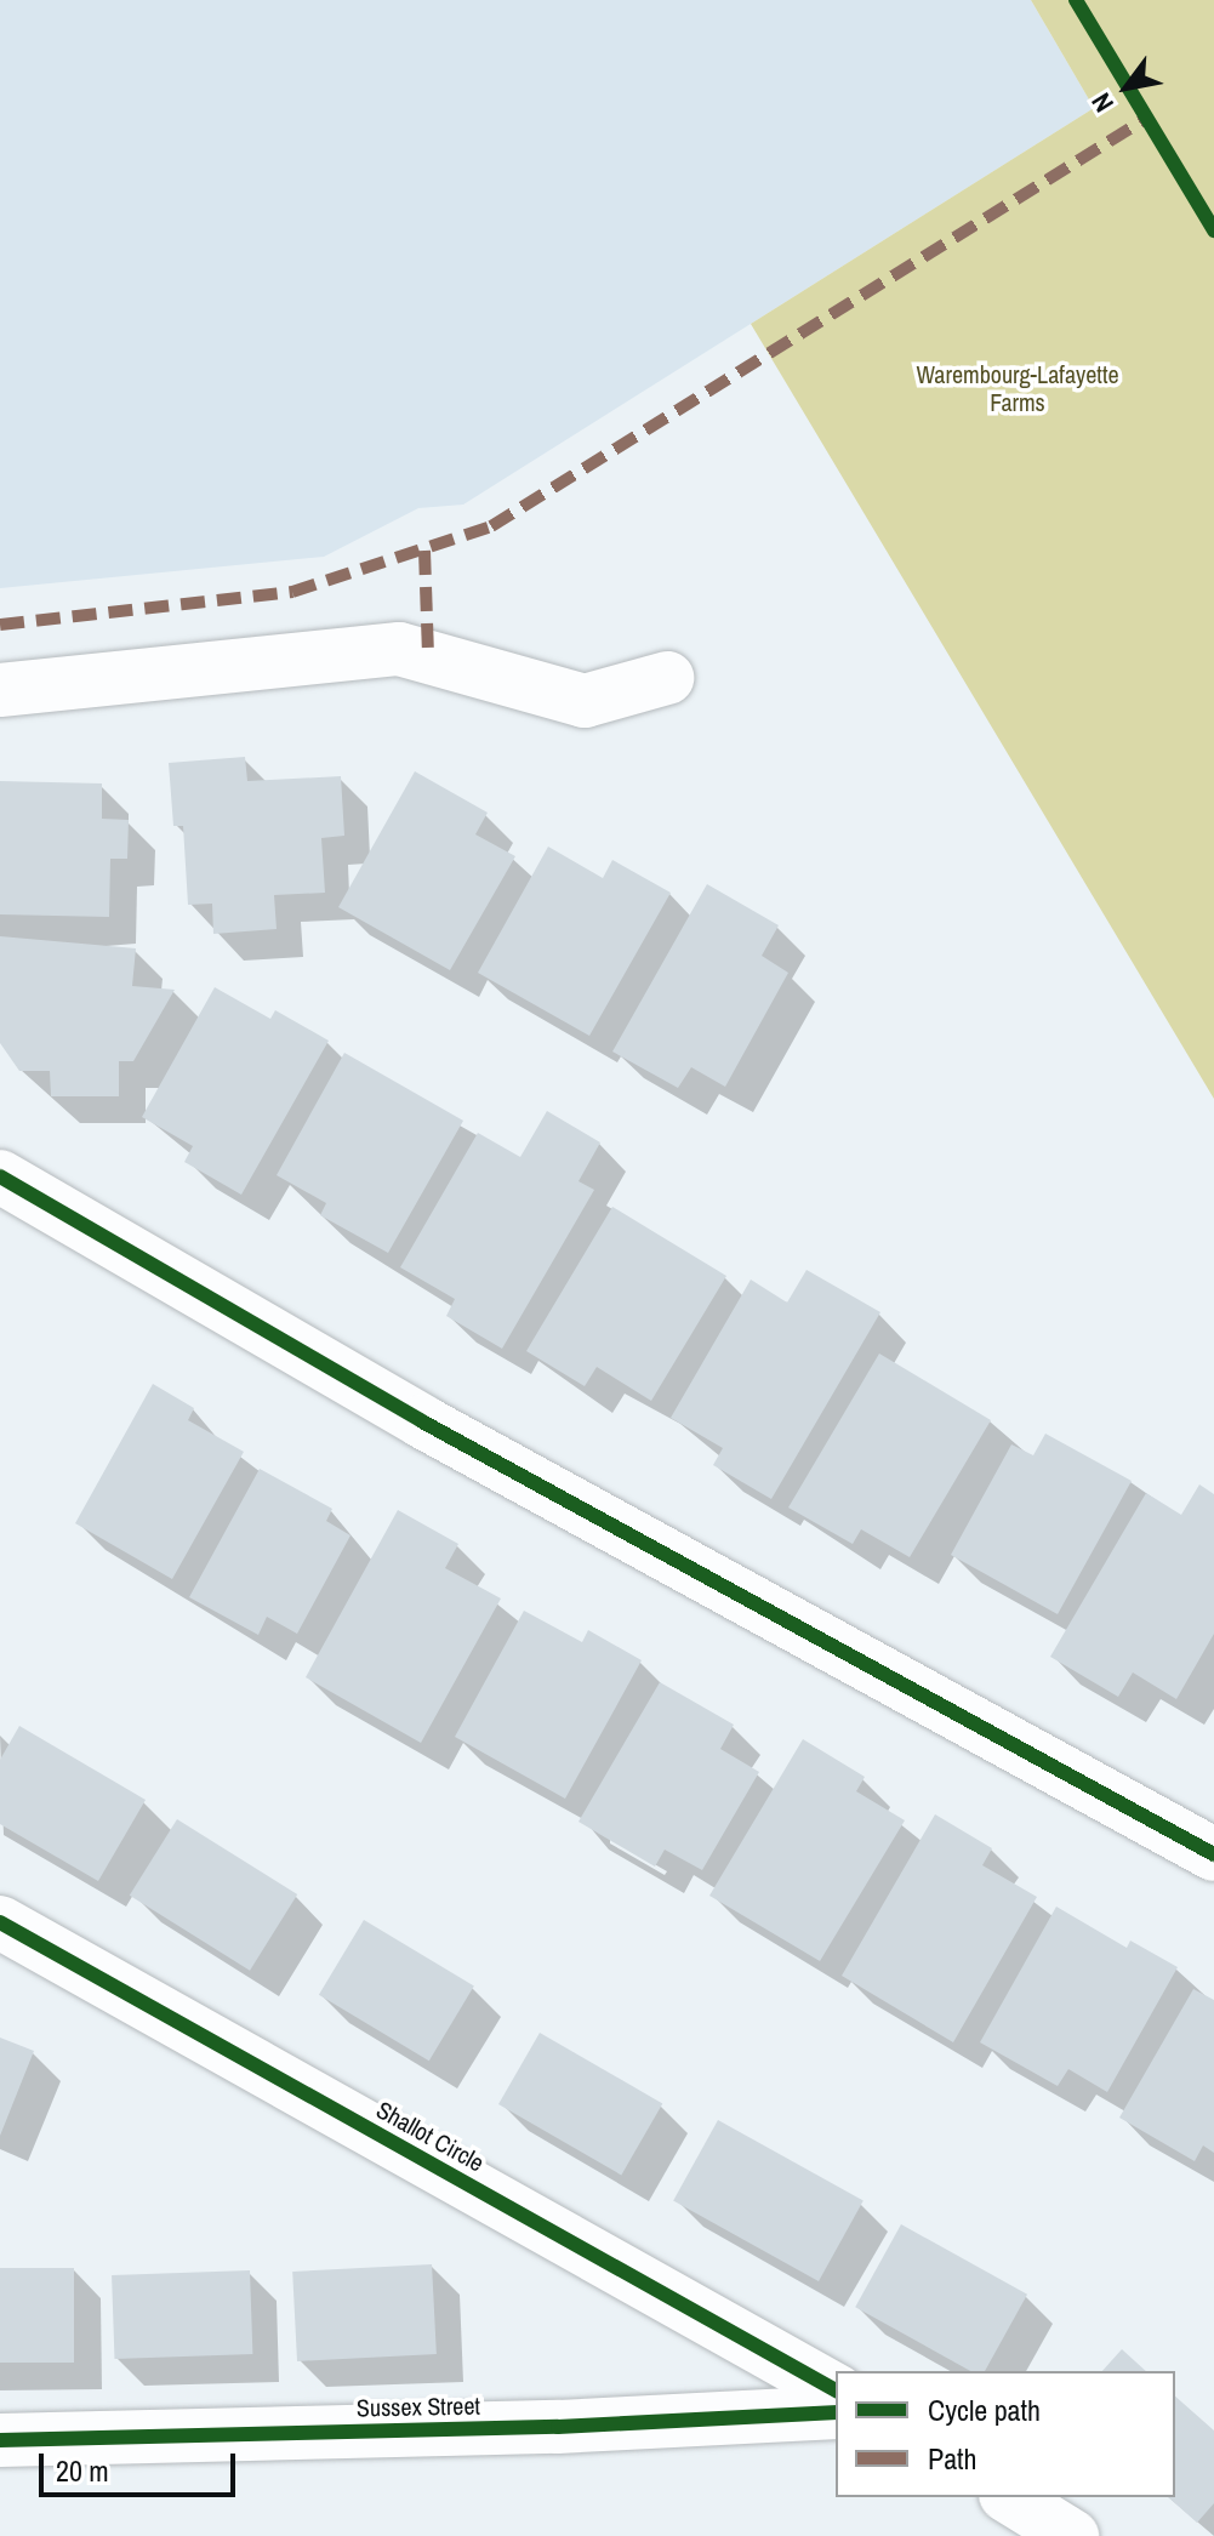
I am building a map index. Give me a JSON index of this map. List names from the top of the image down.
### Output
{
  "streets": {
    "street": ["Shallot Circle", "Sussex Street"]
  },
  "parks": ["Warembourg-Lafayette Farms"],
  "legend": ["Cycle path", "Path"],
  "scale_bar": "20 m",
  "north": "bottom left"
}
